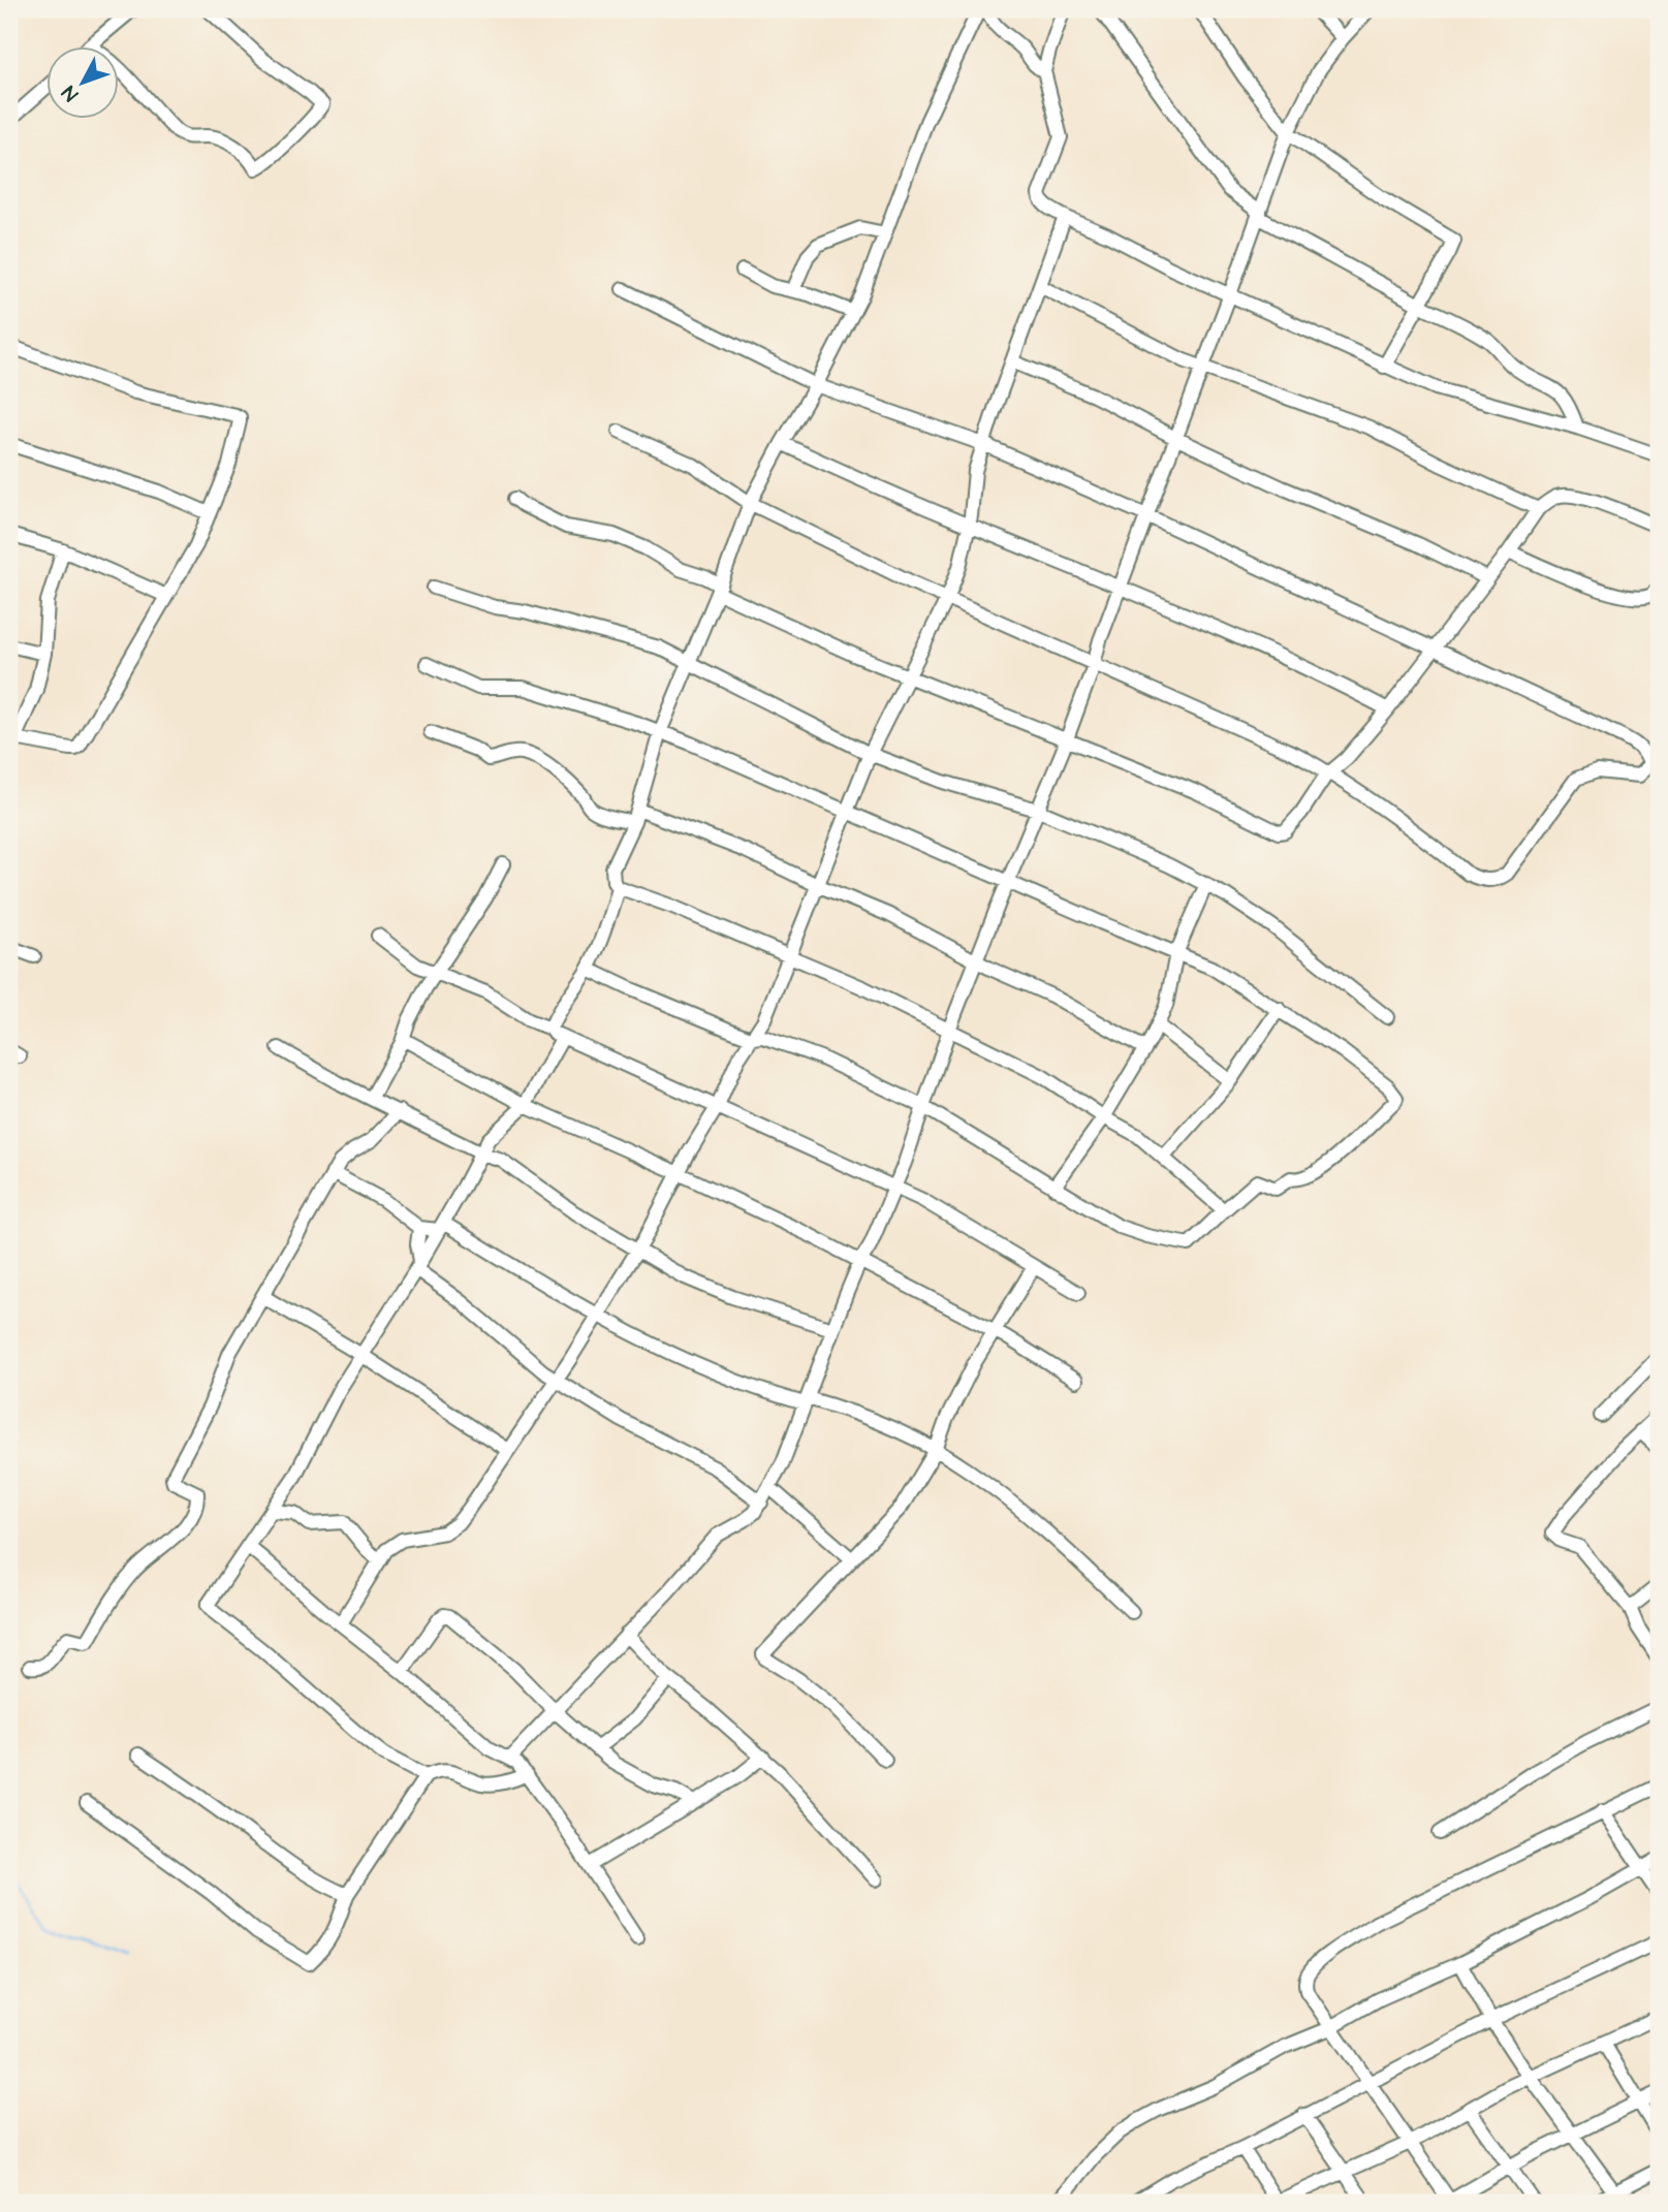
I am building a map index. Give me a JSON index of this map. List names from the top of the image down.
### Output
{
  "north": "bottom left"
}
